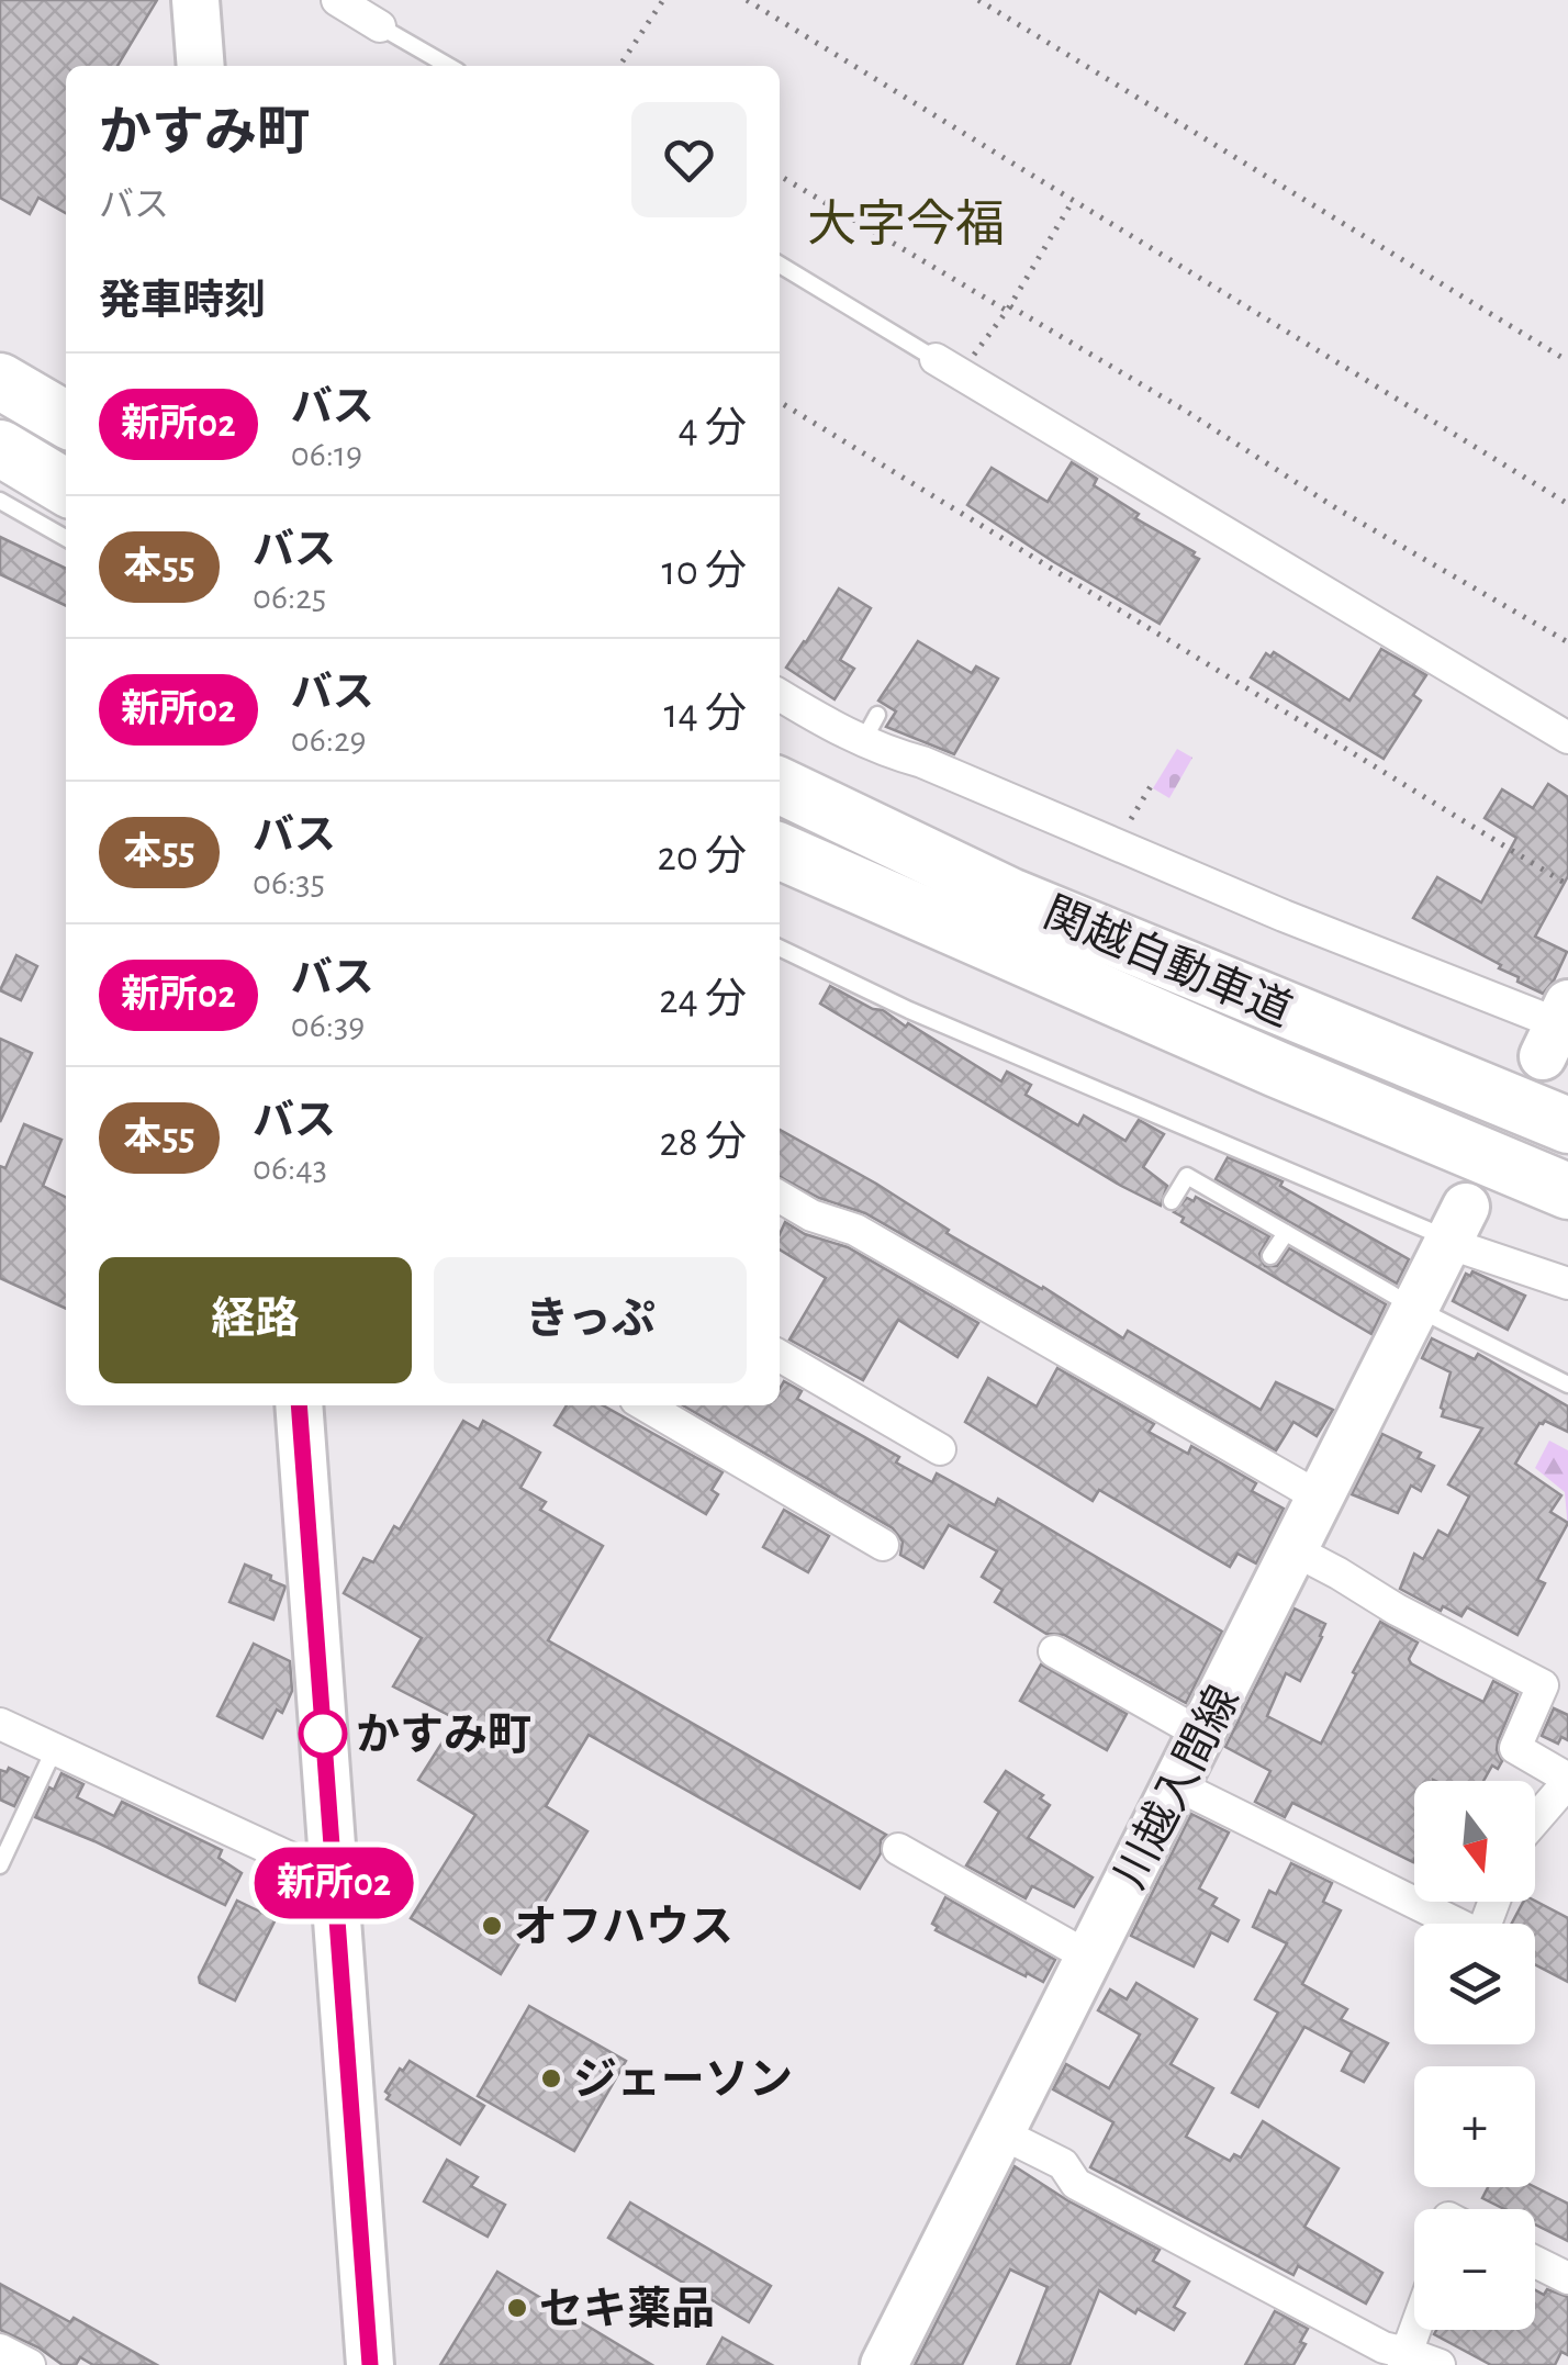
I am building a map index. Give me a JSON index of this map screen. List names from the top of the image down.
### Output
{
  "streets": {
    "highway": ["関越自動車道"],
    "main road": ["川越入間線"]
  },
  "districts": ["大字今福"],
  "places": [
    "かすみ町",
    "オフハウス",
    "ジェーソン",
    "セキ薬品"
  ],
  "lines": ["bus line 新所02"],
  "north": "bottom",
  "page": {
    "on_map": "新所02",
    "heading": [
      ["かすみ町", "バス"],
      "発車時刻"
    ],
    "list": [
      {
        "mark": "新所02",
        "name": "バス",
        "note": "06:19",
        "value": "4 分"
      },
      {
        "mark": "本55",
        "name": "バス",
        "note": "06:25",
        "value": "10 分"
      },
      {
        "mark": "新所02",
        "name": "バス",
        "note": "06:29",
        "value": "14 分"
      },
      {
        "mark": "本55",
        "name": "バス",
        "note": "06:35",
        "value": "20 分"
      },
      {
        "mark": "新所02",
        "name": "バス",
        "note": "06:39",
        "value": "24 分"
      },
      {
        "mark": "本55",
        "name": "バス",
        "note": "06:43",
        "value": "28 分"
      }
    ],
    "buttons": ["経路", "きっぷ"],
    "map_buttons": ["+", "−"]
  }
}
